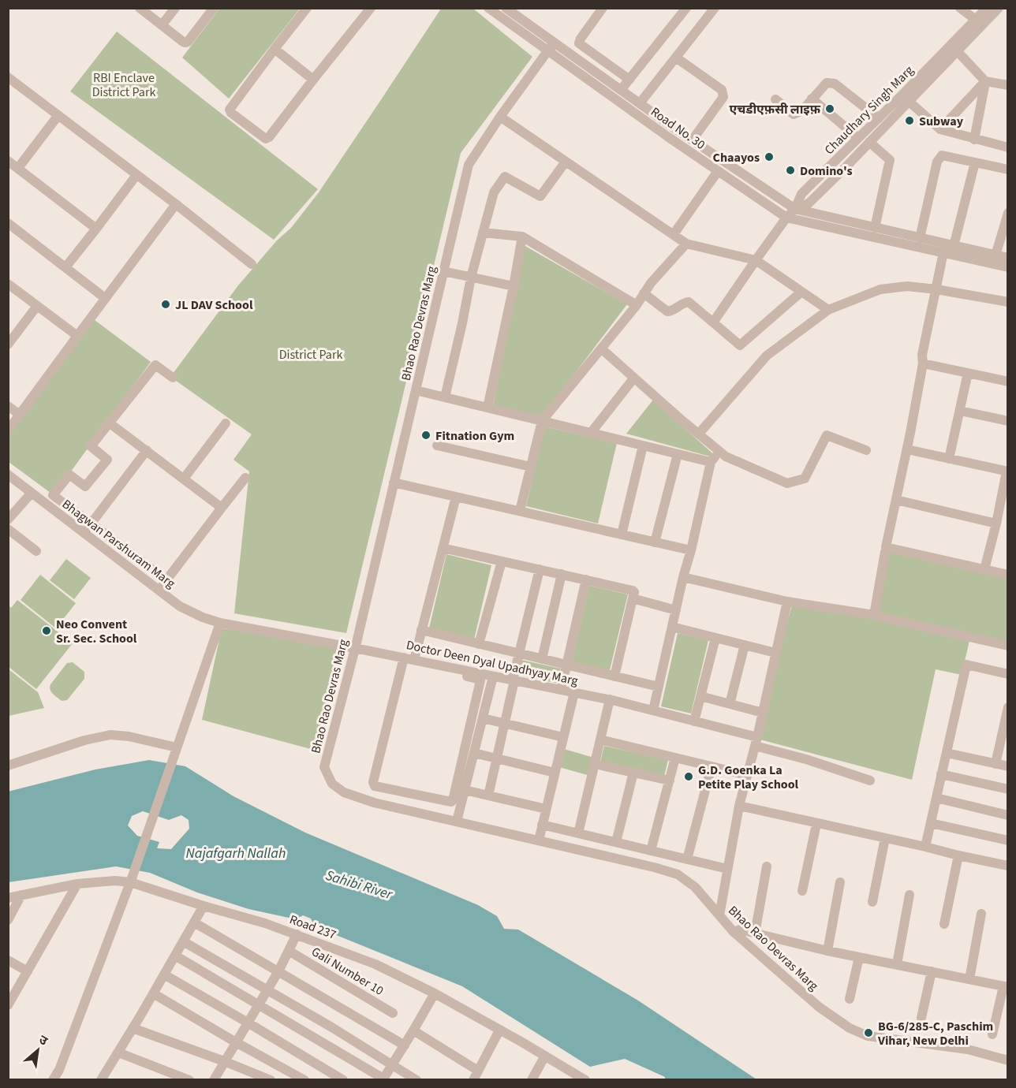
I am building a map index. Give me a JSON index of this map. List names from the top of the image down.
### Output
{
  "streets": {
    "street": [
      "Chaudhary Singh Marg",
      "Road No. 30",
      "Bhao Rao Devras Marg",
      "Bhagwan Parshuram Marg",
      "Doctor Deen Dyal Upadhyay Marg",
      "Road 237",
      "Gali Number 10"
    ]
  },
  "crossings": [
    ["Chaudhary Singh Marg", "Road No. 30"],
    ["Road No. 30", "Bhao Rao Devras Marg"],
    ["Bhao Rao Devras Marg", "Doctor Deen Dyal Upadhyay Marg"],
    ["Bhagwan Parshuram Marg", "Doctor Deen Dyal Upadhyay Marg"]
  ],
  "water": ["Najafgarh Nallah", "Sahibi River"],
  "parks": ["RBI Enclave District Park", "District Park"],
  "places": [
    "एचडीएफ़सी लाइफ़",
    "Subway",
    "Chaayos",
    "Domino's",
    "JL DAV School",
    "Fitnation Gym",
    "Neo Convent Sr. Sec. School",
    "G.D. Goenka La Petite Play School",
    "BG-6/285-C, Paschim Vihar, New Delhi"
  ],
  "north": "top right"
}
